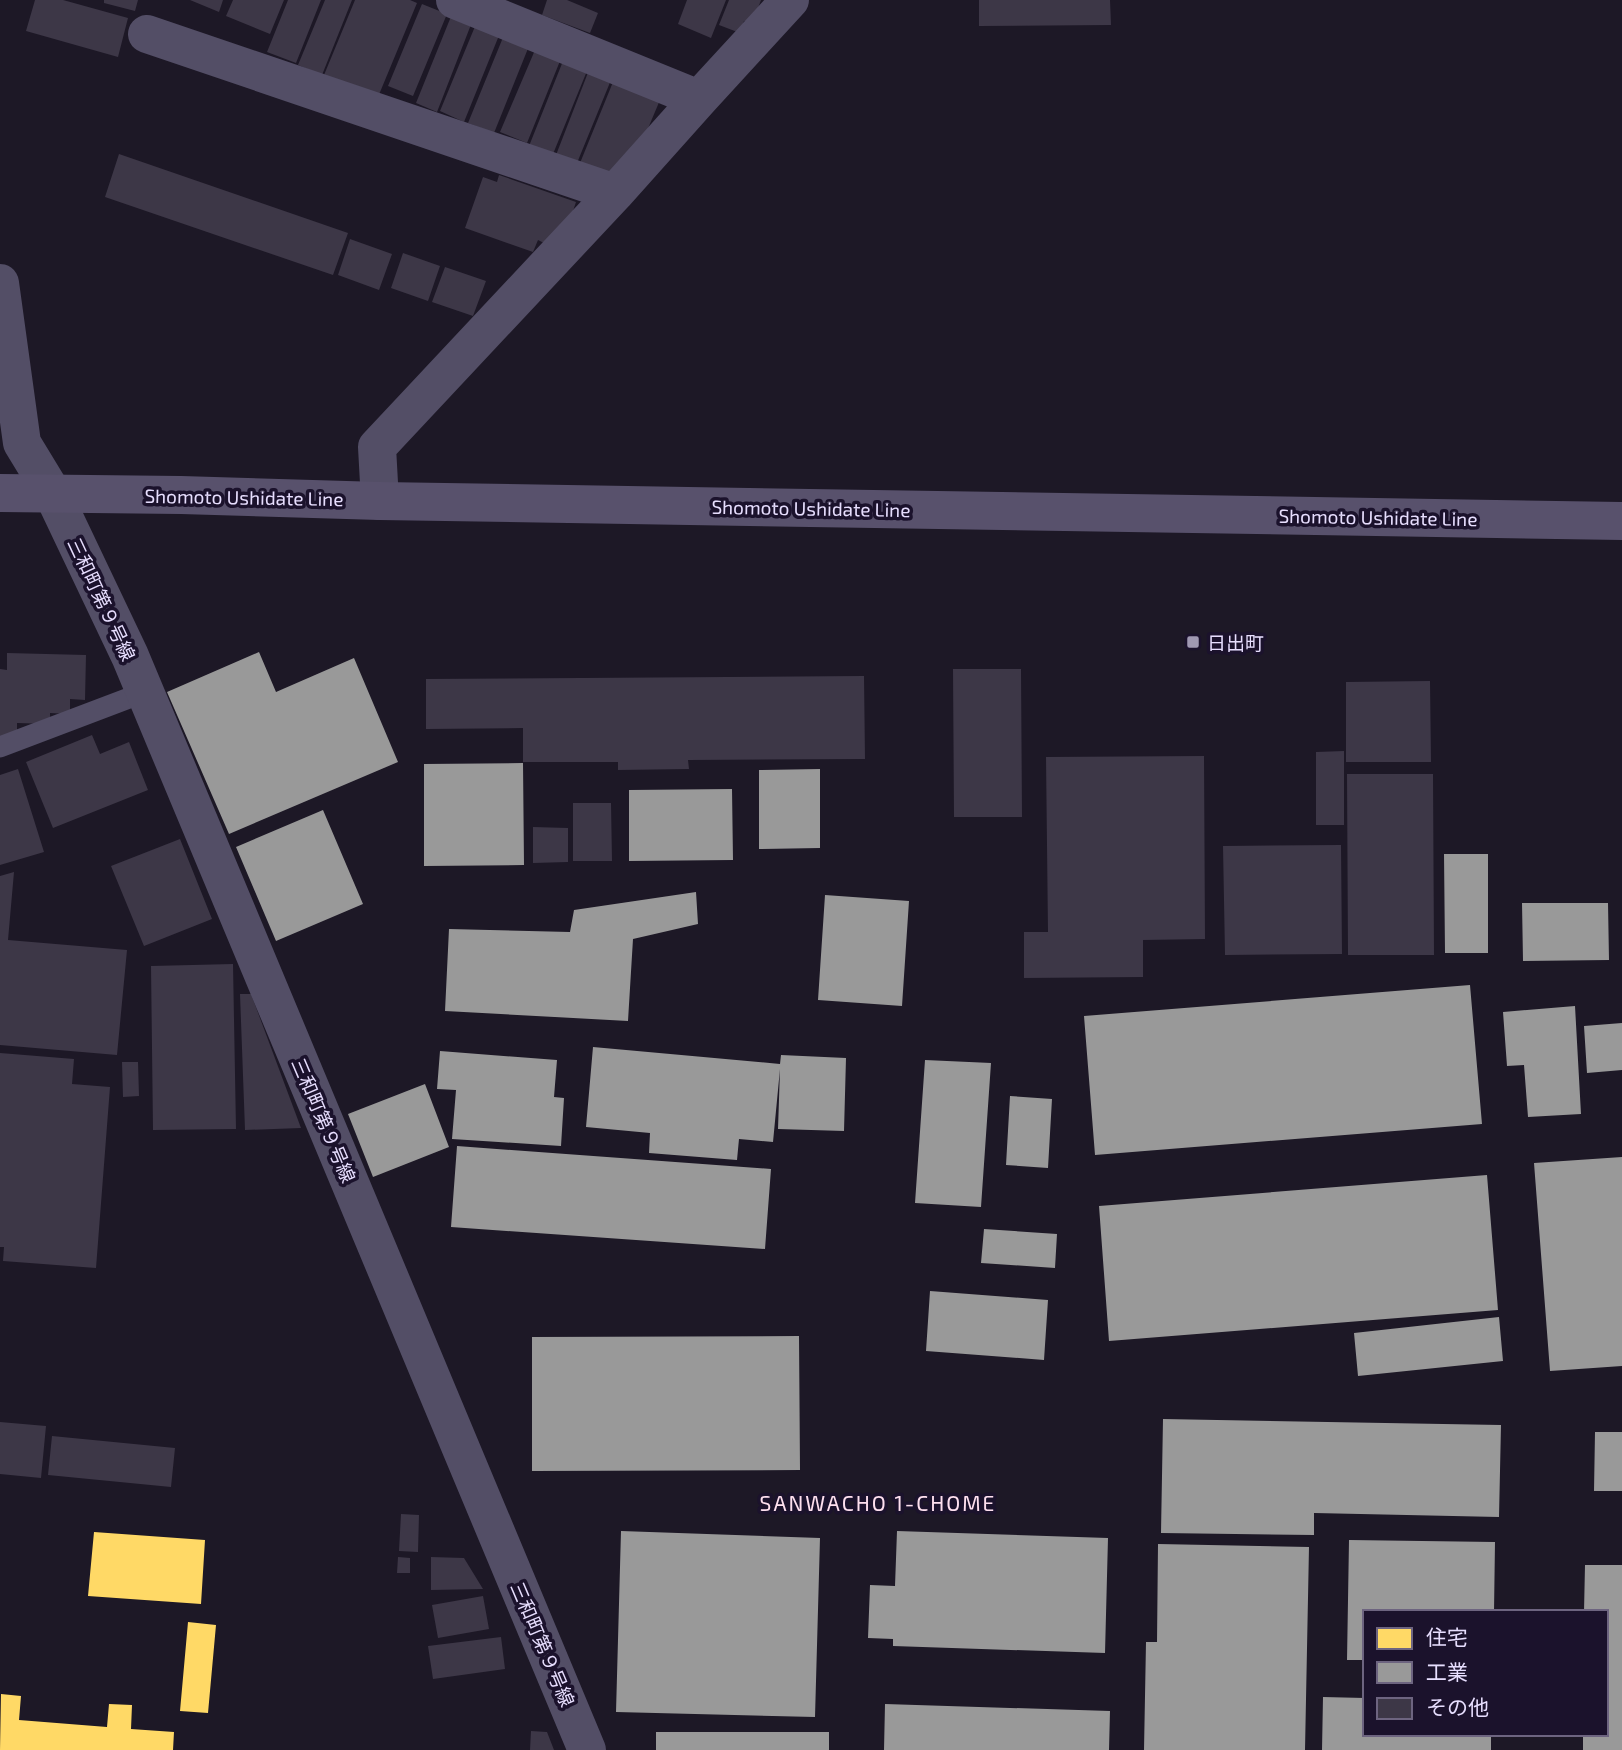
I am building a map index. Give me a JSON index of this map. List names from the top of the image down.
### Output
{
  "streets": {
    "main road": ["Shomoto Ushidate Line"],
    "street": ["三和町第９号線"]
  },
  "crossings": [
    ["Shomoto Ushidate Line", "三和町第９号線"]
  ],
  "districts": ["SANWACHO 1-CHOME"],
  "places": {
    "transit": ["日出町"]
  },
  "legend": ["住宅", "工業", "その他"]
}
